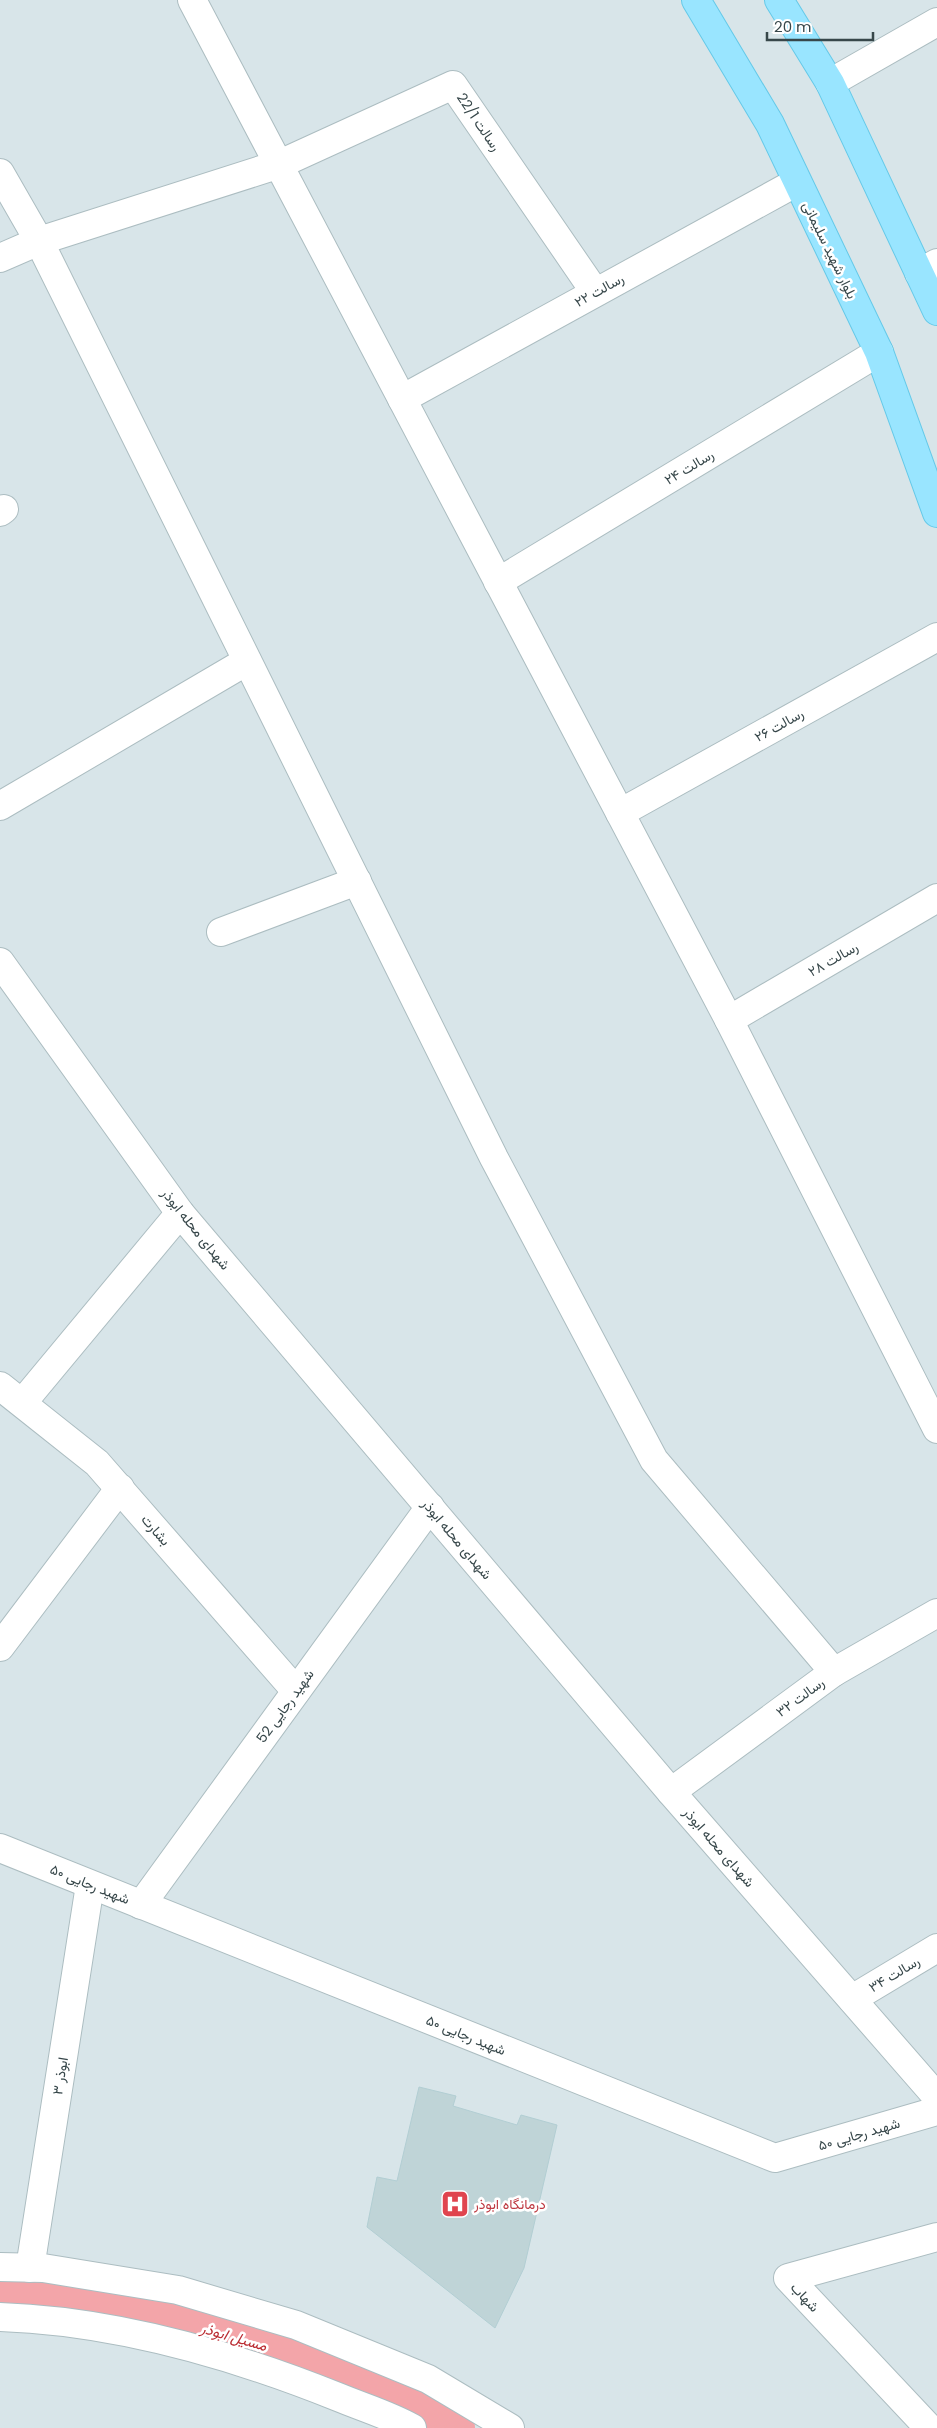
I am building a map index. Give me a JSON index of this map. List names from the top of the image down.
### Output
{
  "streets": {
    "main road": ["بلوار شهید سلیمانی"],
    "street": [
      "رسالت 22/1",
      "رسالت ۲۲",
      "رسالت ۲۴",
      "رسالت ۲۶",
      "رسالت ۲۸",
      "شهدای محله ابوذر",
      "بشارت",
      "رسالت ۳۲",
      "شهید رجایی 52",
      "شهید رجایی ۵۰",
      "رسالت ۳۴",
      "ابوذر ۳",
      "شهاب"
    ]
  },
  "crossings": [
    ["رسالت 22/1", "رسالت ۲۲"],
    ["بلوار شهید سلیمانی", "رسالت ۲۲"],
    ["بلوار شهید سلیمانی", "رسالت ۲۴"],
    ["شهدای محله ابوذر", "رسالت ۳۲"],
    ["شهدای محله ابوذر", "شهید رجایی 52"],
    ["شهدای محله ابوذر", "رسالت ۳۴"],
    ["بشارت", "شهید رجایی 52"],
    ["شهید رجایی 52", "شهید رجایی ۵۰"],
    ["شهید رجایی ۵۰", "ابوذر ۳"]
  ],
  "water": ["مسیل ابوذر"],
  "places": {
    "hospital": ["درمانگاه ابوذر"]
  },
  "scale_bar": "20 m"
}
